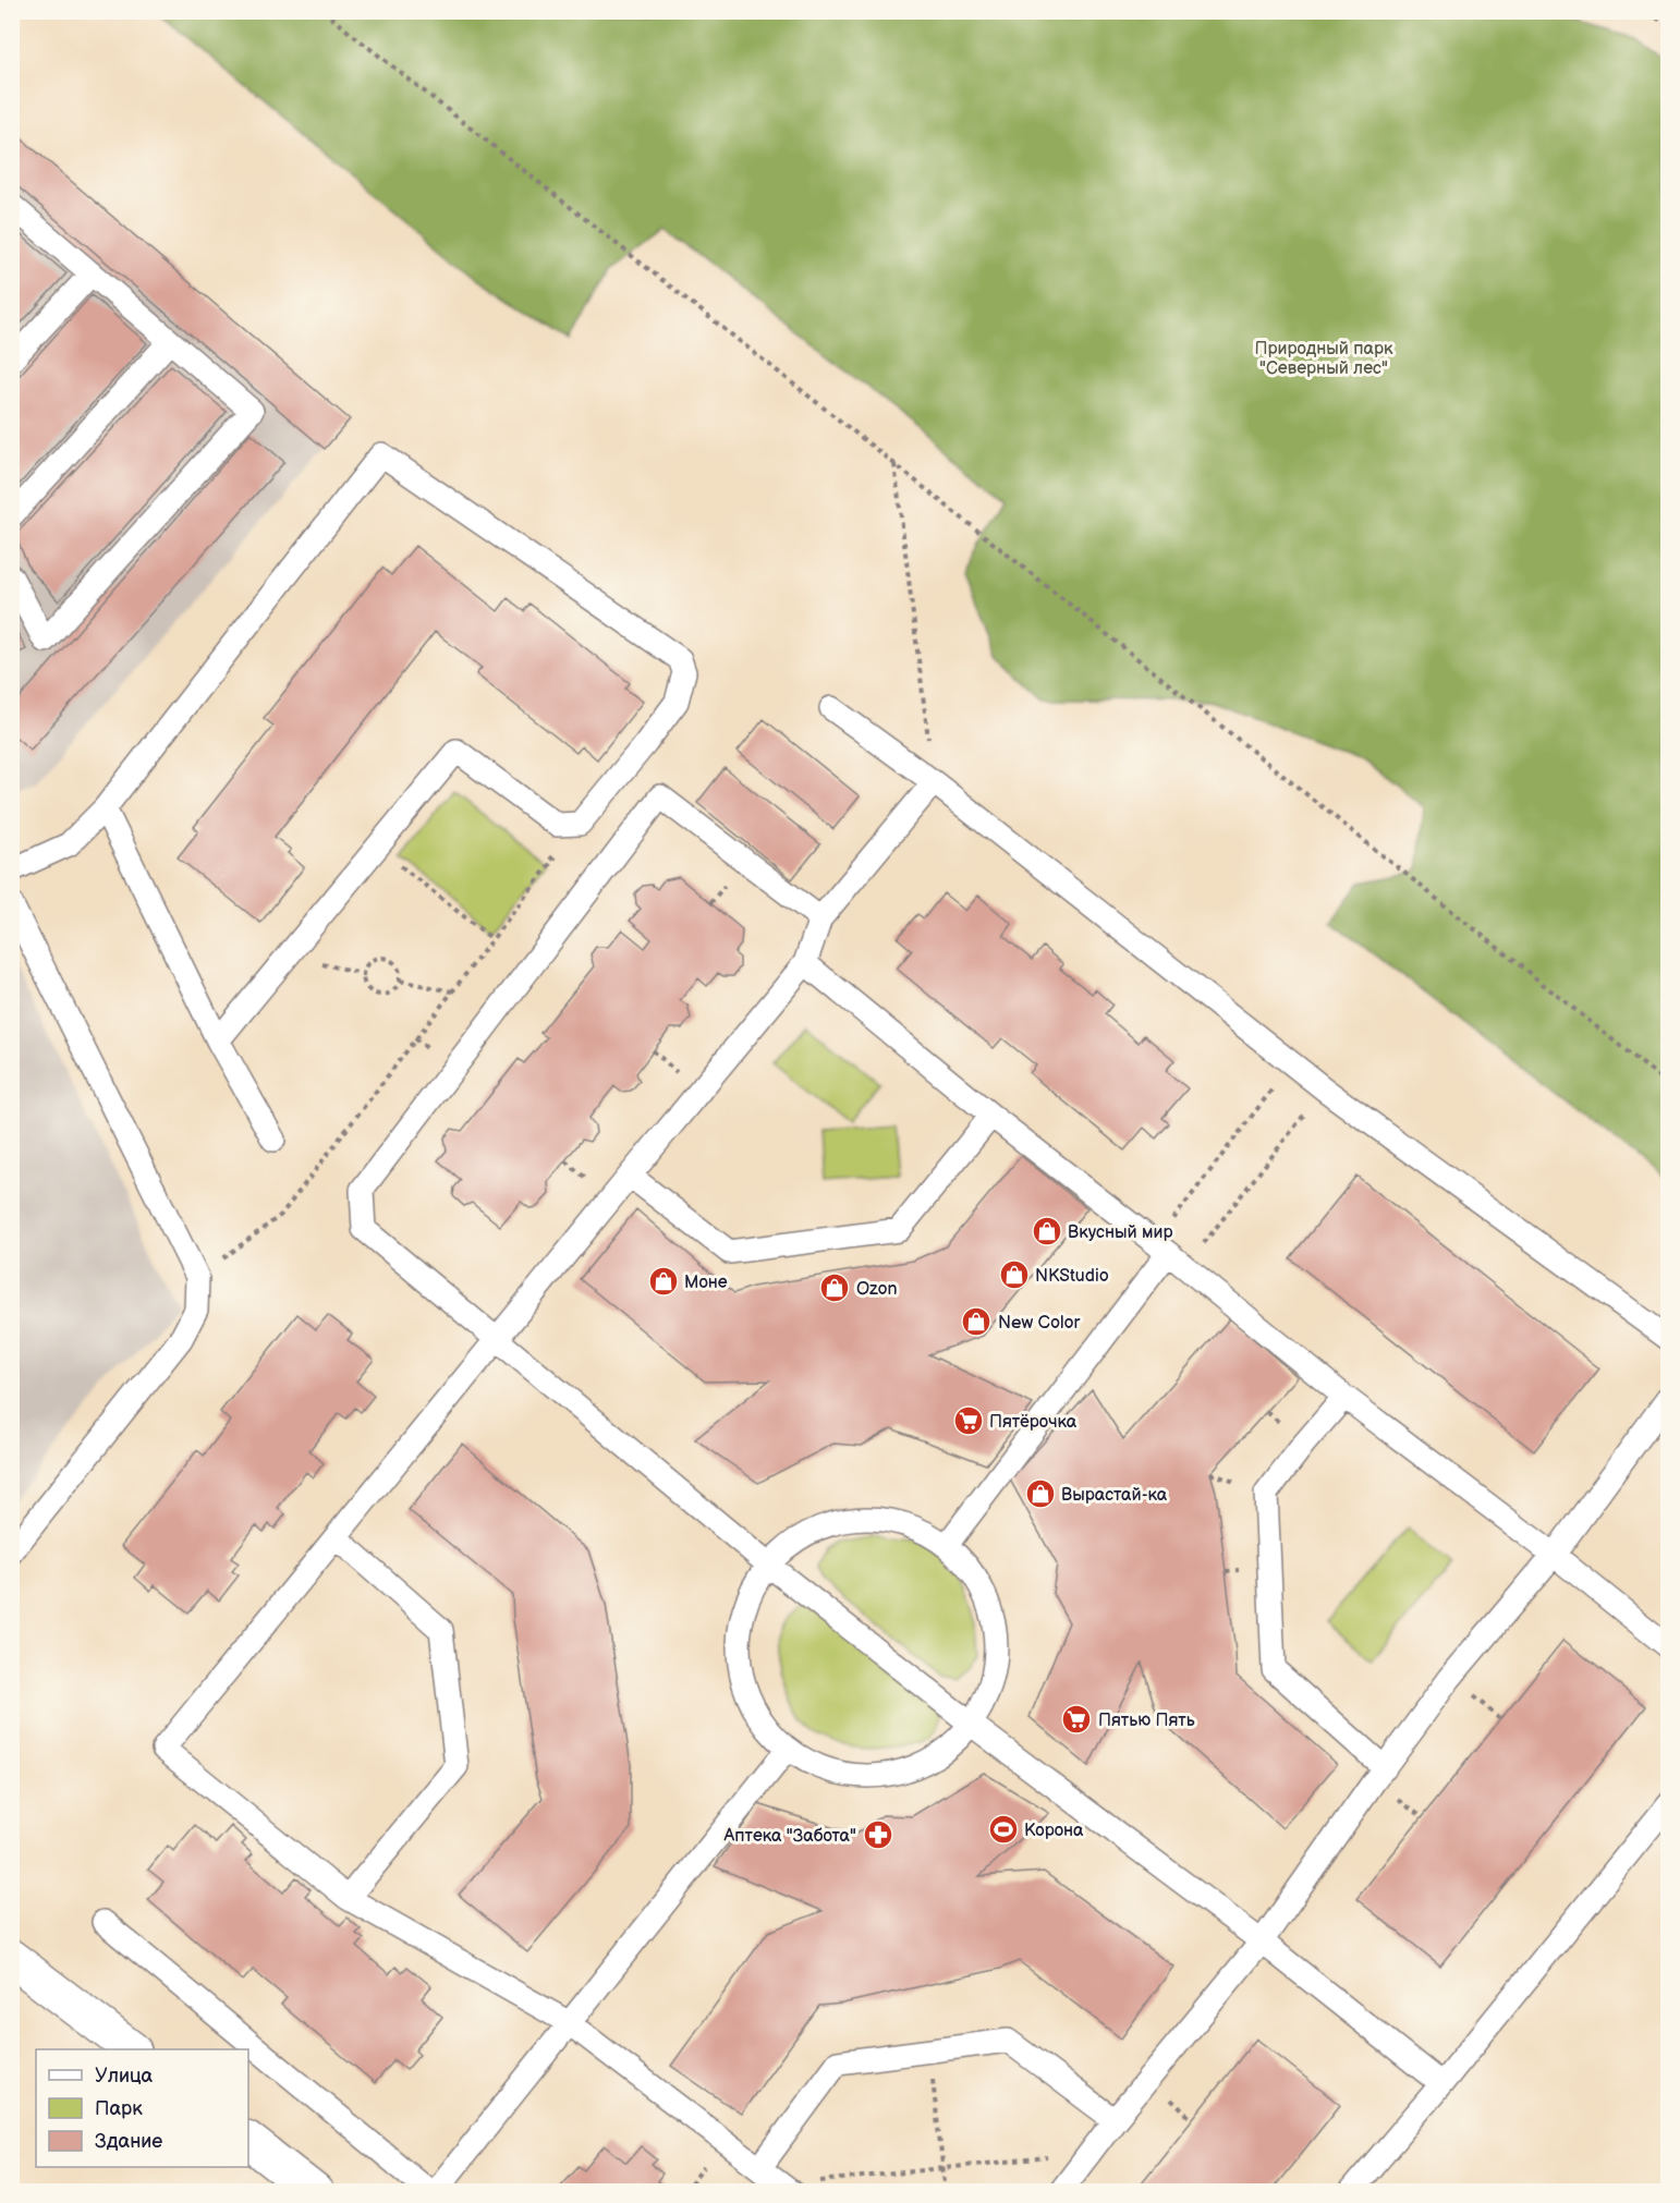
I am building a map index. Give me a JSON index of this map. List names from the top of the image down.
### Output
{
  "parks": ["Природный парк \"Северный лес\""],
  "places": {
    "shop": [
      "Вкусный мир",
      "NKStudio",
      "Моне",
      "Ozon",
      "New Color",
      "Вырастай-ка"
    ],
    "supermarket": ["Пятёрочка", "Пятью Пять"],
    "sports": ["Корона"],
    "pharmacy": ["Аптека \"Забота\""]
  },
  "legend": ["Улица", "Парк", "Здание"]
}
